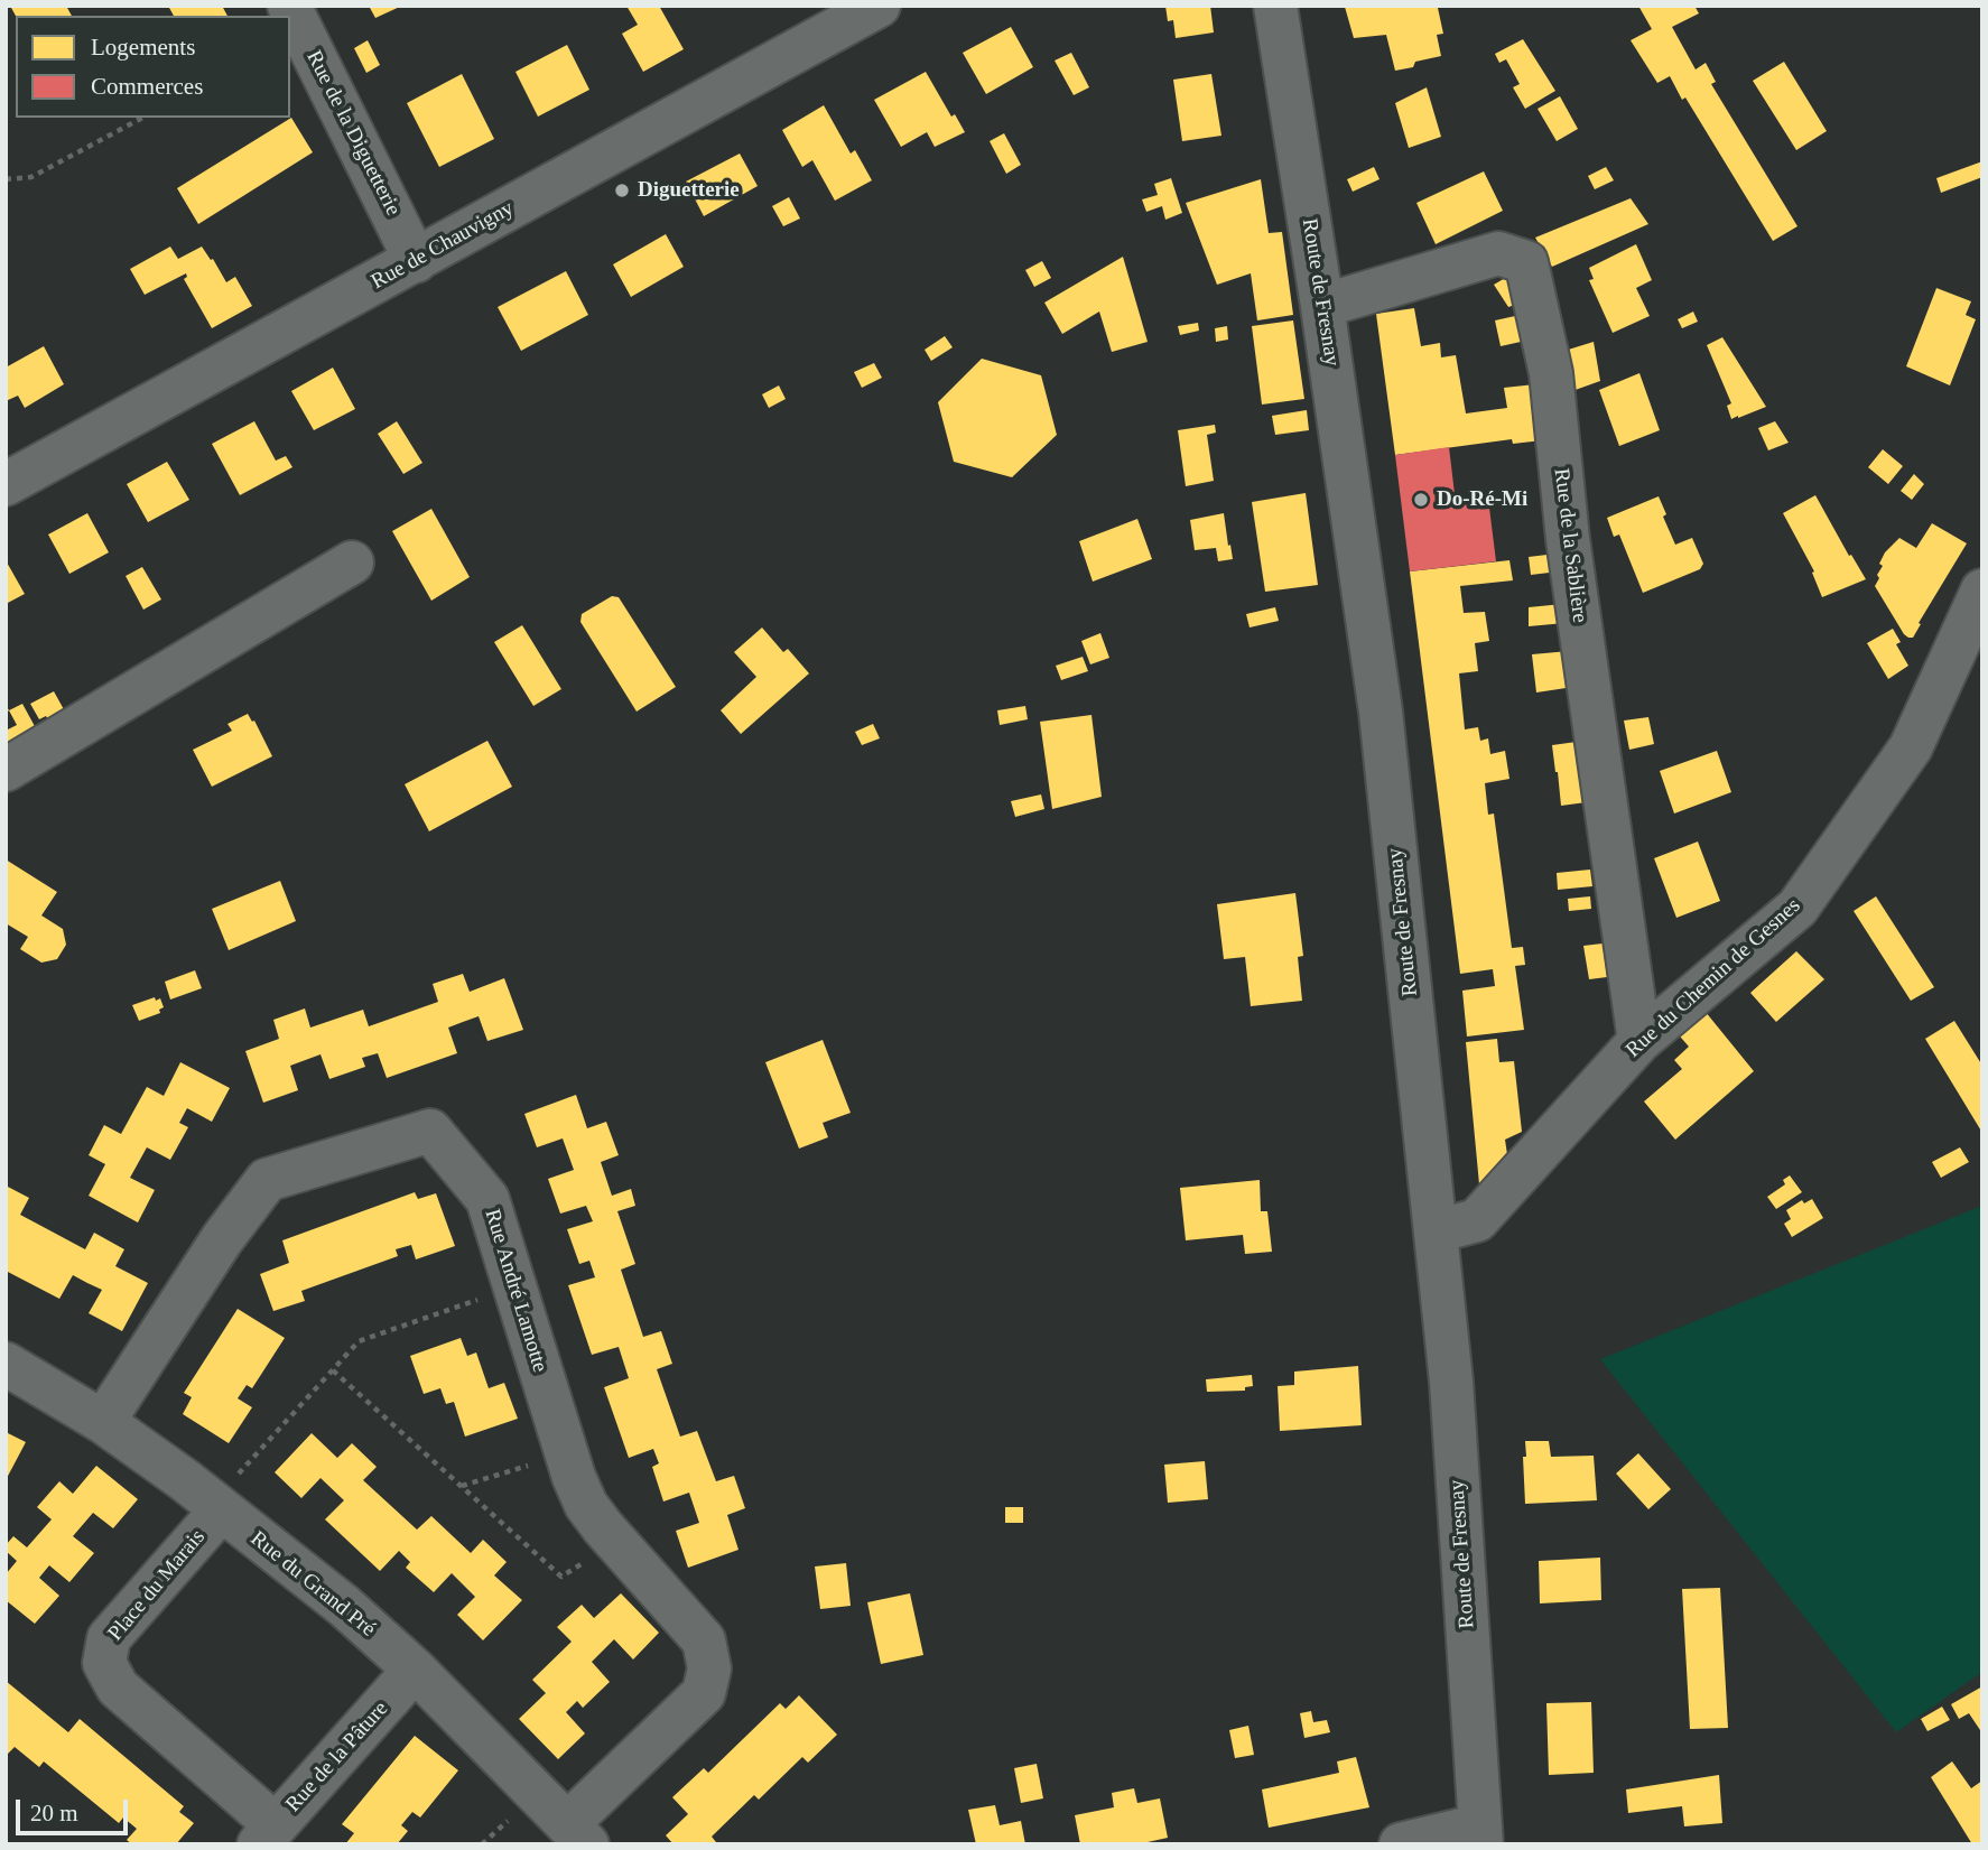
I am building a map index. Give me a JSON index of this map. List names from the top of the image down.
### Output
{
  "streets": {
    "street": [
      "Rue de la Diguetterie",
      "Rue de Chauvigny",
      "Route de Fresnay",
      "Rue de la Sablière",
      "Rue du Chemin de Gesnes",
      "Rue André Lamotte",
      "Rue du Grand Pré",
      "Place du Marais",
      "Rue de la Pâture"
    ]
  },
  "crossings": [
    ["Rue de la Diguetterie", "Rue de Chauvigny"],
    ["Route de Fresnay", "Rue de la Sablière"],
    ["Route de Fresnay", "Rue du Chemin de Gesnes"],
    ["Rue de la Sablière", "Rue du Chemin de Gesnes"],
    ["Rue André Lamotte", "Rue du Grand Pré"],
    ["Rue du Grand Pré", "Place du Marais"],
    ["Rue du Grand Pré", "Rue de la Pâture"],
    ["Place du Marais", "Rue de la Pâture"]
  ],
  "places": ["Diguetterie", "Do-Ré-Mi"],
  "legend": ["Logements", "Commerces"],
  "scale_bar": "20 m"
}
